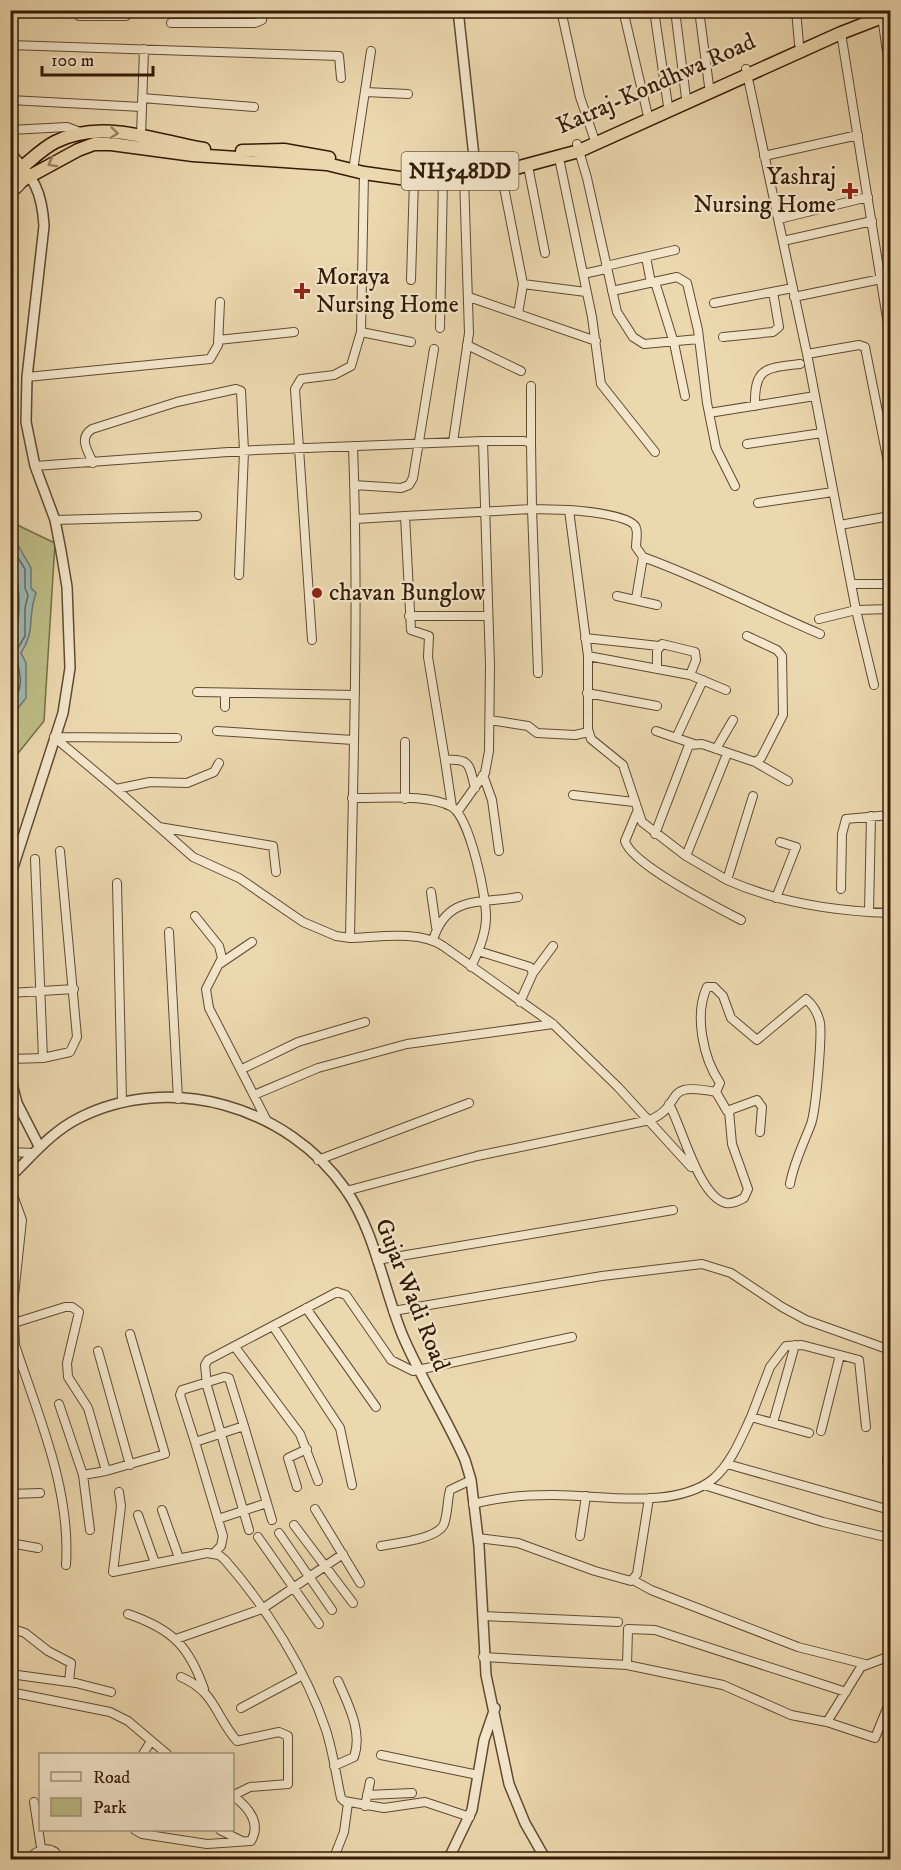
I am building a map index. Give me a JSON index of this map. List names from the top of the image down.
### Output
{
  "streets": {
    "highway": ["Katraj-Kondhwa Road", "NH548DD"],
    "street": ["Gujar Wadi Road"]
  },
  "crossings": [
    ["Katraj-Kondhwa Road", "NH548DD"]
  ],
  "places": {
    "health": ["Yashraj Nursing Home", "Moraya Nursing Home"],
    "other": ["chavan Bunglow"]
  },
  "legend": ["Road", "Park"],
  "scale_bar": "100 m"
}
